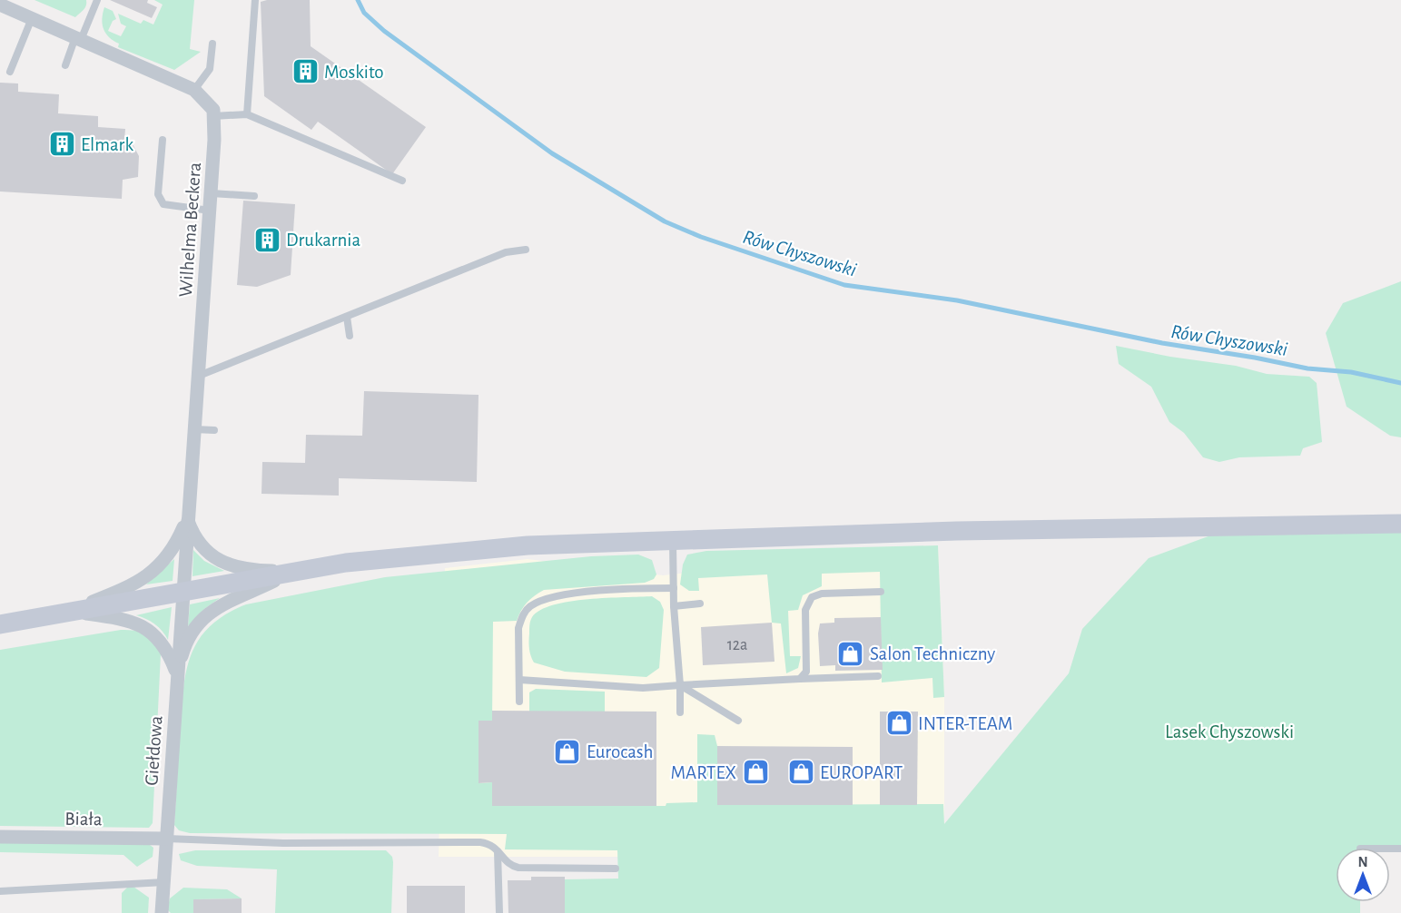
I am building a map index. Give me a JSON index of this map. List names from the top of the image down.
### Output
{
  "streets": {
    "street": ["Wilhelma Beckera", "Giełdowa", "Biała"]
  },
  "crossings": [
    ["Wilhelma Beckera", "Giełdowa"],
    ["Giełdowa", "Biała"]
  ],
  "water": ["Rów Chyszowski"],
  "parks": ["Lasek Chyszowski"],
  "places": {
    "building": ["Moskito", "Elmark", "Drukarnia"],
    "shop": [
      "Salon Techniczny",
      "INTER-TEAM",
      "Eurocash",
      "MARTEX",
      "EUROPART"
    ]
  },
  "house_numbers": ["12a"],
  "north": "top"
}
